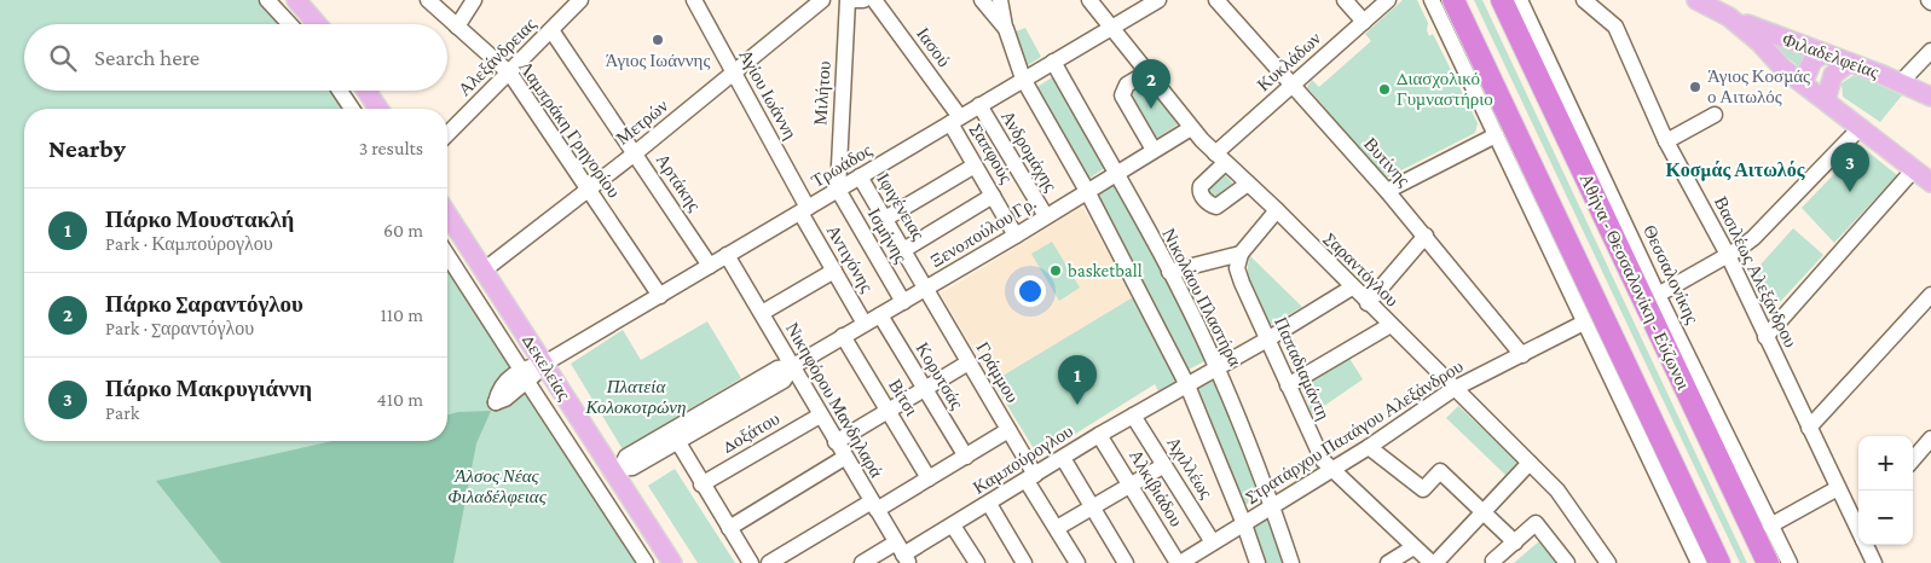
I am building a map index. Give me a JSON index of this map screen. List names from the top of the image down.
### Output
{
  "streets": {
    "highway": ["Αθήνα - Θεσσαλονίκη - Εύζωνοι"],
    "main road": ["Φιλαδελφείας", "Δεκελείας"],
    "street": [
      "Ιασού",
      "Αλεξάνδρειας",
      "Κυκλάδων",
      "Μιλήτου",
      "Αγίου Ιωάννη",
      "Μετρών",
      "Λαμπράκη Γρηγορίου",
      "Ανδρομάχης",
      "Σαπφούς",
      "Βυτίνης",
      "Τρωάδος",
      "Αρτάκης",
      "Ιφιγένειας",
      "Ξενoπούλου Γρ.",
      "Ισμήνης",
      "Αντιγόνης",
      "Σαραντόγλου",
      "Βασιλέως Αλεξάνδρου",
      "Θεσσαλονίκης",
      "Νικολάου Πλαστήρα",
      "Παπαδιαμάντη",
      "Γράμμου",
      "Κορυτσάς",
      "Βίτσι",
      "Νικηφόρου Μανδηλαρά",
      "Στρατάρχου Παπάγου Αλεξάνδρου",
      "Δοξάτου",
      "Καμπούρογλου",
      "Αχιλλέως",
      "Αλκιβιάδου"
    ]
  },
  "crossings": [
    ["Ιασού", "Σαπφούς"],
    ["Ιασού", "Τρωάδος"],
    ["Αλεξάνδρειας", "Λαμπράκη Γρηγορίου"],
    ["Αλεξάνδρειας", "Αρτάκης"],
    ["Κυκλάδων", "Βυτίνης"],
    ["Κυκλάδων", "Σαραντόγλου"],
    ["Μιλήτου", "Τρωάδος"],
    ["Μιλήτου", "Ισμήνης"],
    ["Αγίου Ιωάννη", "Μετρών"],
    ["Αγίου Ιωάννη", "Τρωάδος"],
    ["Αγίου Ιωάννη", "Αντιγόνης"],
    ["Μετρών", "Λαμπράκη Γρηγορίου"],
    ["Μετρών", "Αρτάκης"],
    ["Μετρών", "Δεκελείας"],
    ["Λαμπράκη Γρηγορίου", "Τρωάδος"],
    ["Ανδρομάχης", "Τρωάδος"],
    ["Ανδρομάχης", "Ξενoπούλου Γρ."],
    ["Σαπφούς", "Τρωάδος"],
    ["Σαπφούς", "Ξενoπούλου Γρ."],
    ["Βυτίνης", "Στρατάρχου Παπάγου Αλεξάνδρου"],
    ["Τρωάδος", "Αρτάκης"],
    ["Τρωάδος", "Ιφιγένειας"],
    ["Τρωάδος", "Ισμήνης"],
    ["Τρωάδος", "Αντιγόνης"],
    ["Τρωάδος", "Σαραντόγλου"],
    ["Τρωάδος", "Νικολάου Πλαστήρα"],
    ["Τρωάδος", "Δεκελείας"],
    ["Τρωάδος", "Νικηφόρου Μανδηλαρά"],
    ["Ιφιγένειας", "Ξενoπούλου Γρ."],
    ["Ιφιγένειας", "Γράμμου"],
    ["Ξενoπούλου Γρ.", "Ισμήνης"],
    ["Ξενoπούλου Γρ.", "Αντιγόνης"],
    ["Ξενoπούλου Γρ.", "Σαραντόγλου"],
    ["Ξενoπούλου Γρ.", "Νικολάου Πλαστήρα"],
    ["Ξενoπούλου Γρ.", "Δεκελείας"],
    ["Ξενoπούλου Γρ.", "Γράμμου"],
    ["Ξενoπούλου Γρ.", "Κορυτσάς"],
    ["Ξενoπούλου Γρ.", "Βίτσι"],
    ["Ξενoπούλου Γρ.", "Νικηφόρου Μανδηλαρά"],
    ["Σαραντόγλου", "Στρατάρχου Παπάγου Αλεξάνδρου"],
    ["Σαραντόγλου", "Καμπούρογλου"],
    ["Νικολάου Πλαστήρα", "Στρατάρχου Παπάγου Αλεξάνδρου"],
    ["Νικολάου Πλαστήρα", "Καμπούρογλου"],
    ["Παπαδιαμάντη", "Στρατάρχου Παπάγου Αλεξάνδρου"],
    ["Παπαδιαμάντη", "Καμπούρογλου"],
    ["Γράμμου", "Καμπούρογλου"],
    ["Νικηφόρου Μανδηλαρά", "Δοξάτου"],
    ["Νικηφόρου Μανδηλαρά", "Καμπούρογλου"],
    ["Στρατάρχου Παπάγου Αλεξάνδρου", "Αχιλλέως"],
    ["Στρατάρχου Παπάγου Αλεξάνδρου", "Αλκιβιάδου"],
    ["Καμπούρογλου", "Αχιλλέως"],
    ["Καμπούρογλου", "Αλκιβιάδου"]
  ],
  "districts": ["Κοσμάς Αιτωλός"],
  "parks": ["Πλατεία Κολοκοτρώνη", "Άλσος Νέας Φιλαδέλφειας"],
  "places": [
    "Άγιος Ιωάννης",
    "Άγιος Κοσμάς ο Αιτωλός",
    "Διασχολικό Γυμναστήριο",
    "basketball"
  ],
  "page": {
    "search": "Search here",
    "pins": ["2", "3", "1"],
    "heading": ["Nearby", "3 results"],
    "list": [
      {
        "mark": "1",
        "name": "Πάρκο Μουστακλή",
        "note": "Park · Καμπούρογλου",
        "value": "60 m"
      },
      {
        "mark": "2",
        "name": "Πάρκο Σαραντόγλου",
        "note": "Park · Σαραντόγλου",
        "value": "110 m"
      },
      {
        "mark": "3",
        "name": "Πάρκο Μακρυγιάννη",
        "note": "Park",
        "value": "410 m"
      }
    ],
    "map_buttons": ["+", "−"]
  }
}
